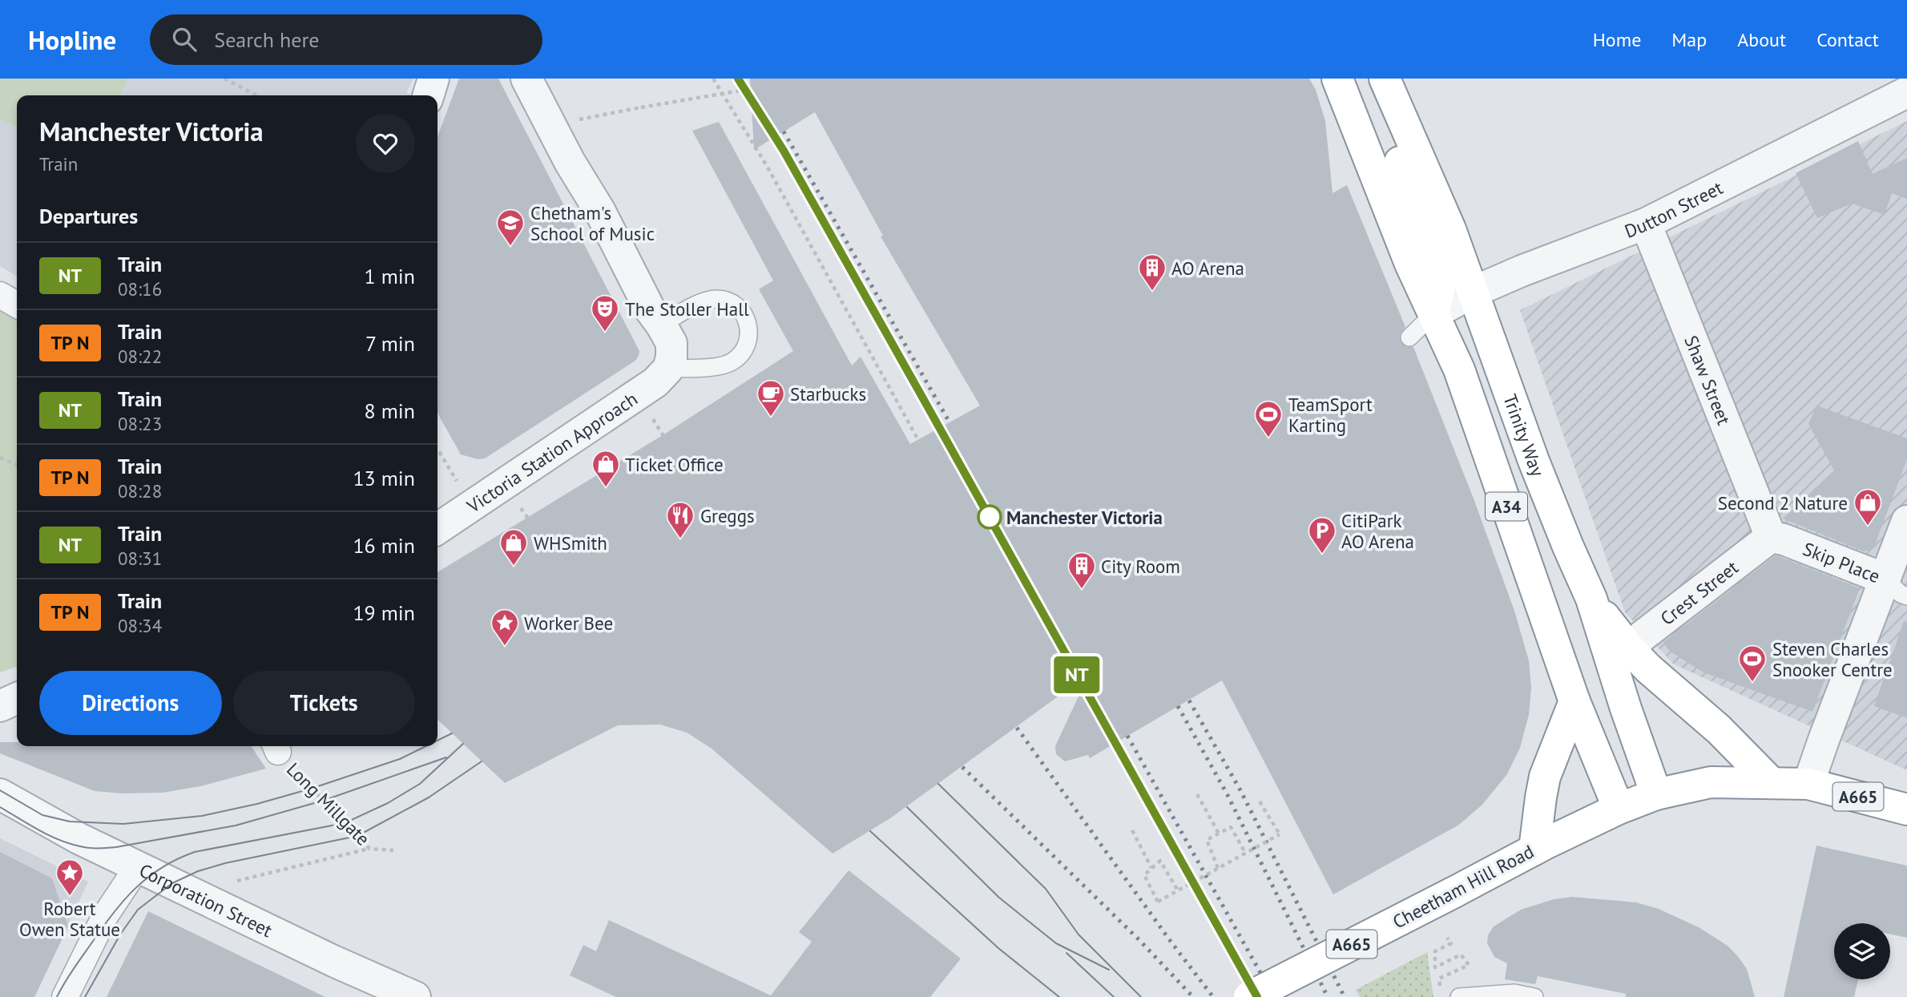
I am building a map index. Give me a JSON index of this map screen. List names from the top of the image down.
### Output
{
  "streets": {
    "highway": [
      "Trinity Way",
      "A34",
      "A665",
      "Cheetham Hill Road"
    ],
    "street": [
      "Dutton Street",
      "Shaw Street",
      "Victoria Station Approach",
      "Skip Place",
      "Crest Street",
      "Corporation Street"
    ],
    "path": ["Long Millgate"]
  },
  "crossings": [
    ["Dutton Street", "Shaw Street"],
    ["Dutton Street", "Trinity Way"],
    ["Dutton Street", "A34"],
    ["Shaw Street", "Skip Place"],
    ["Shaw Street", "Crest Street"],
    ["Trinity Way", "Cheetham Hill Road"],
    ["Skip Place", "Crest Street"]
  ],
  "places": {
    "school or university": ["Chetham's School of Music"],
    "building": ["AO Arena", "City Room"],
    "theatre": ["The Stoller Hall"],
    "cafe": ["Starbucks"],
    "sports": ["TeamSport Karting", "Steven Charles Snooker Centre"],
    "shop": ["Ticket Office", "Second 2 Nature", "WHSmith"],
    "other": ["Manchester Victoria"],
    "restaurant": ["Greggs"],
    "parking": ["CitiPark AO Arena"],
    "place": ["Worker Bee", "Robert Owen Statue"]
  },
  "page": {
    "header": "Hopline",
    "search": "Search here",
    "nav": [
      "Home",
      "Map",
      "About",
      "Contact"
    ],
    "on_map": "NT",
    "heading": [
      ["Manchester Victoria", "Train"],
      "Departures"
    ],
    "list": [
      {
        "mark": "NT",
        "name": "Train",
        "note": "08:16",
        "value": "1 min"
      },
      {
        "mark": "TP N",
        "name": "Train",
        "note": "08:22",
        "value": "7 min"
      },
      {
        "mark": "NT",
        "name": "Train",
        "note": "08:23",
        "value": "8 min"
      },
      {
        "mark": "TP N",
        "name": "Train",
        "note": "08:28",
        "value": "13 min"
      },
      {
        "mark": "NT",
        "name": "Train",
        "note": "08:31",
        "value": "16 min"
      },
      {
        "mark": "TP N",
        "name": "Train",
        "note": "08:34",
        "value": "19 min"
      }
    ],
    "buttons": ["Directions", "Tickets"]
  }
}
